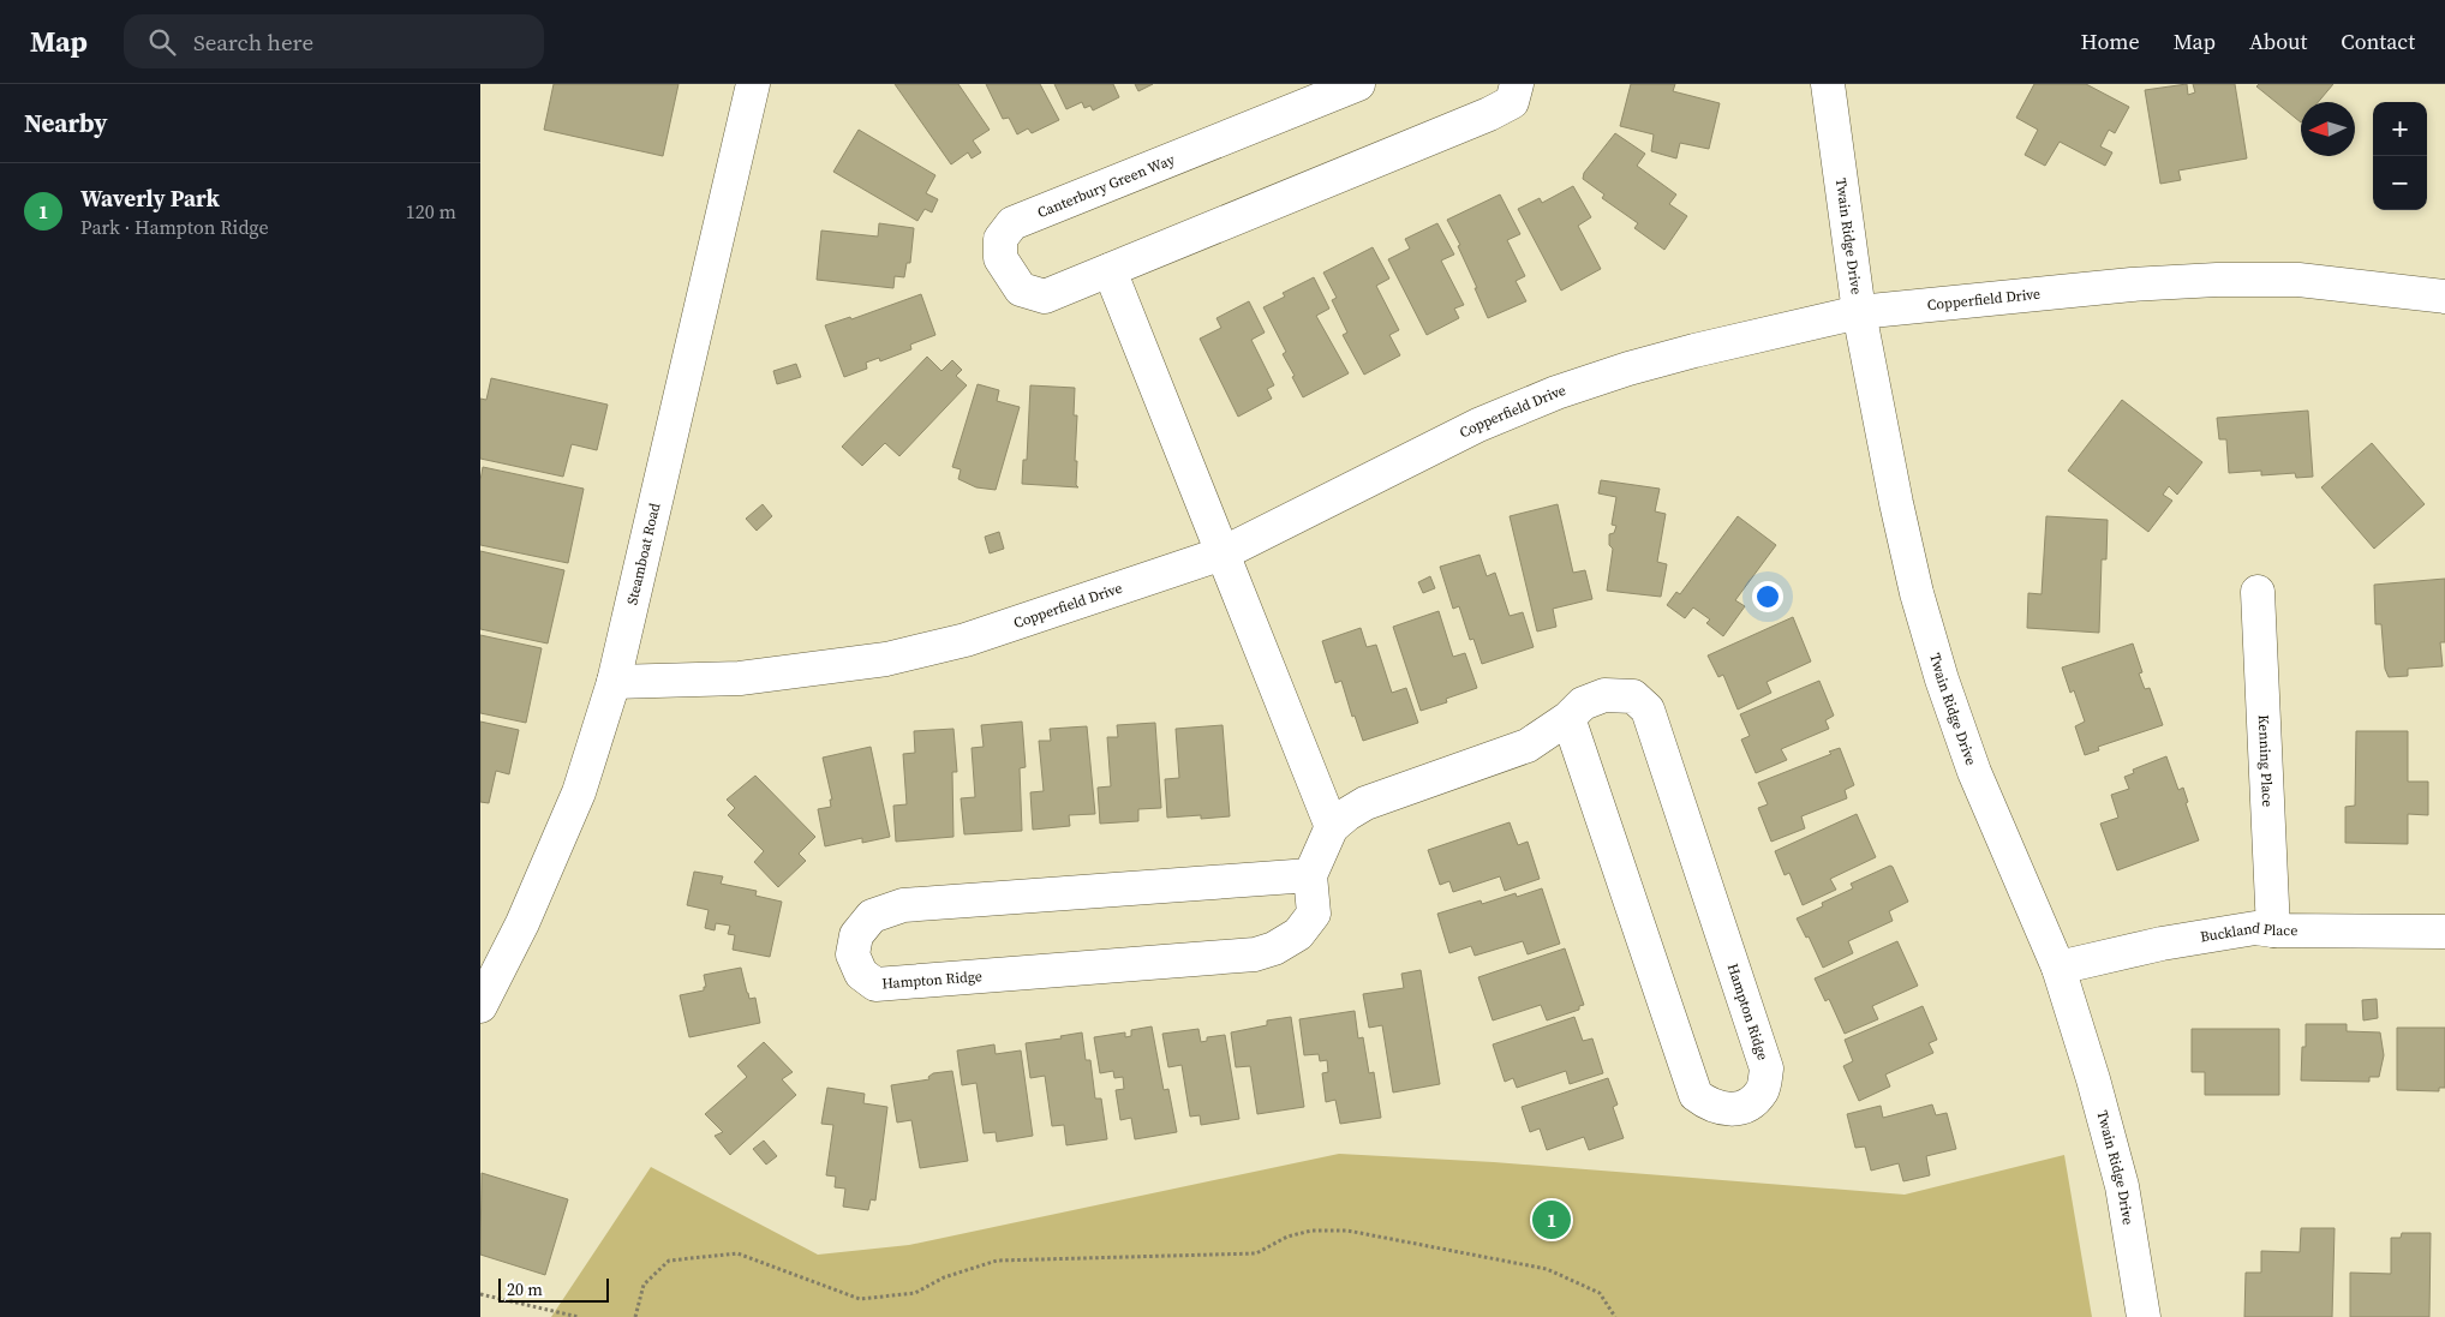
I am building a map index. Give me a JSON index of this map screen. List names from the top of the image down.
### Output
{
  "streets": {
    "street": [
      "Canterbury Green Way",
      "Twain Ridge Drive",
      "Copperfield Drive",
      "Steamboat Road",
      "Kenning Place",
      "Buckland Place",
      "Hampton Ridge"
    ]
  },
  "crossings": [
    ["Twain Ridge Drive", "Copperfield Drive"],
    ["Twain Ridge Drive", "Buckland Place"],
    ["Copperfield Drive", "Steamboat Road"],
    ["Kenning Place", "Buckland Place"]
  ],
  "scale_bar": "20 m",
  "north": "left",
  "page": {
    "header": "Map",
    "search": "Search here",
    "nav": [
      "Home",
      "Map",
      "About",
      "Contact"
    ],
    "heading": "Nearby",
    "map_buttons": ["+", "−"],
    "list": [
      {
        "mark": "1",
        "name": "Waverly Park",
        "note": "Park · Hampton Ridge",
        "value": "120 m"
      }
    ],
    "pins": "1",
    "scale": "20 m"
  }
}
